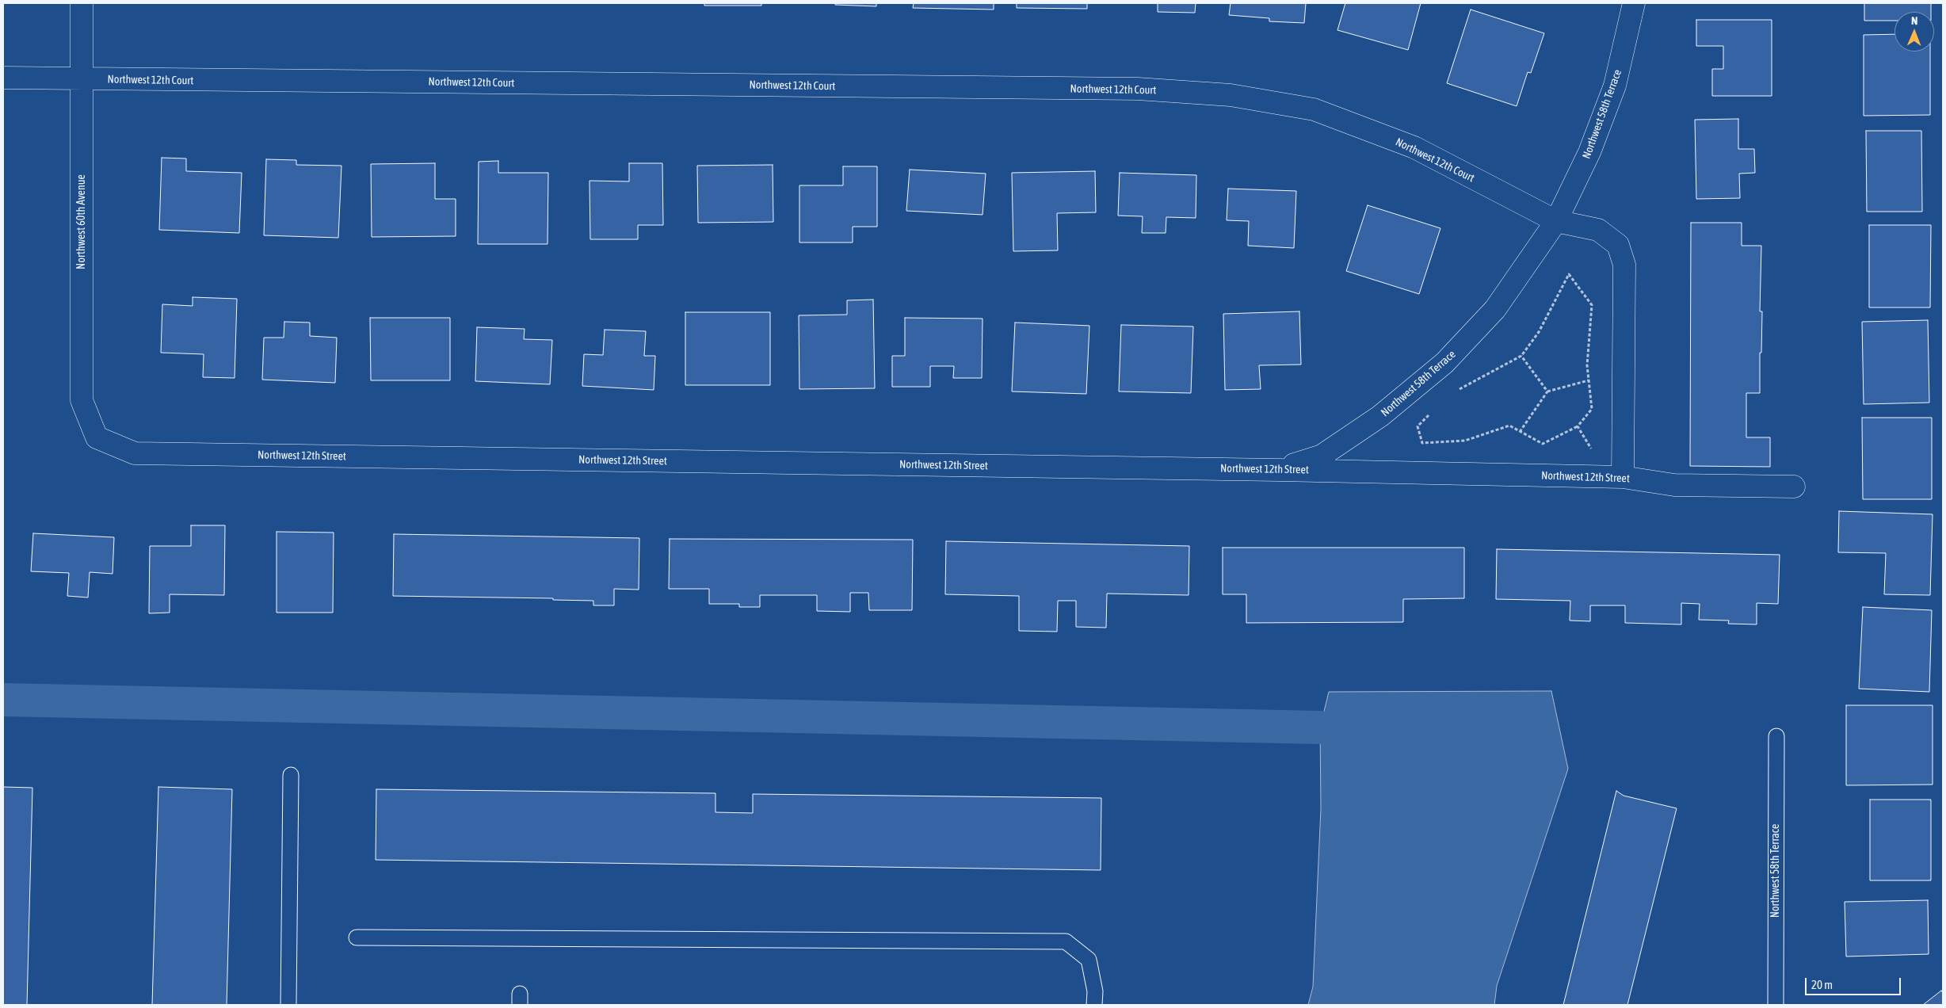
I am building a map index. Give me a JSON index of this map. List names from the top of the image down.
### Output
{
  "streets": {
    "street": [
      "Northwest 12th Court",
      "Northwest 58th Terrace",
      "Northwest 60th Avenue",
      "Northwest 12th Street"
    ]
  },
  "crossings": [
    ["Northwest 12th Court", "Northwest 58th Terrace"],
    ["Northwest 12th Court", "Northwest 60th Avenue"],
    ["Northwest 58th Terrace", "Northwest 12th Street"],
    ["Northwest 60th Avenue", "Northwest 12th Street"]
  ],
  "scale_bar": "20 m",
  "north": "top"
}
